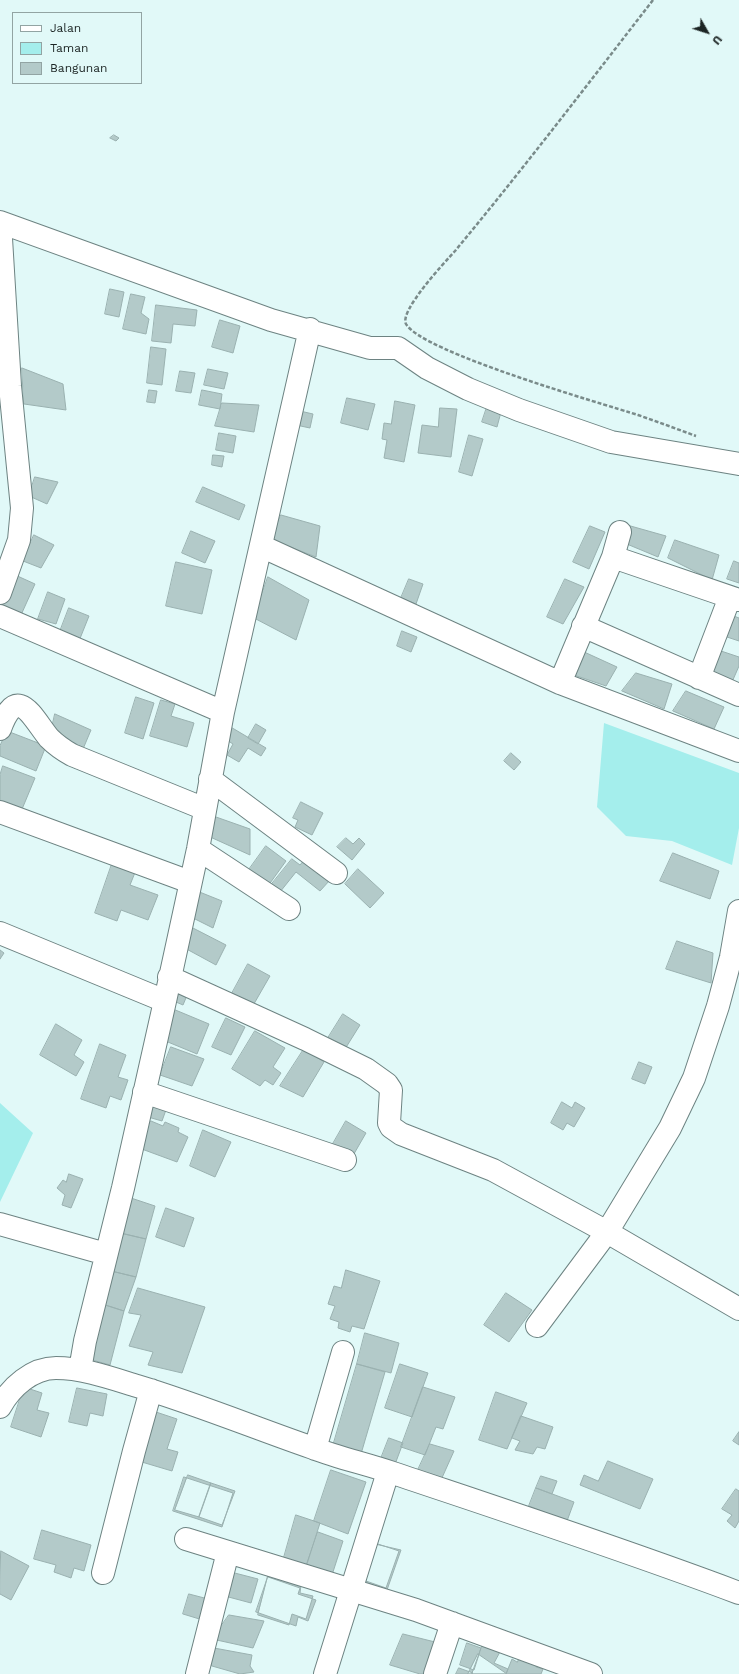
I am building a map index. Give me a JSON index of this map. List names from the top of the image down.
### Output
{
  "legend": ["Jalan", "Taman", "Bangunan"],
  "north": "bottom right"
}
